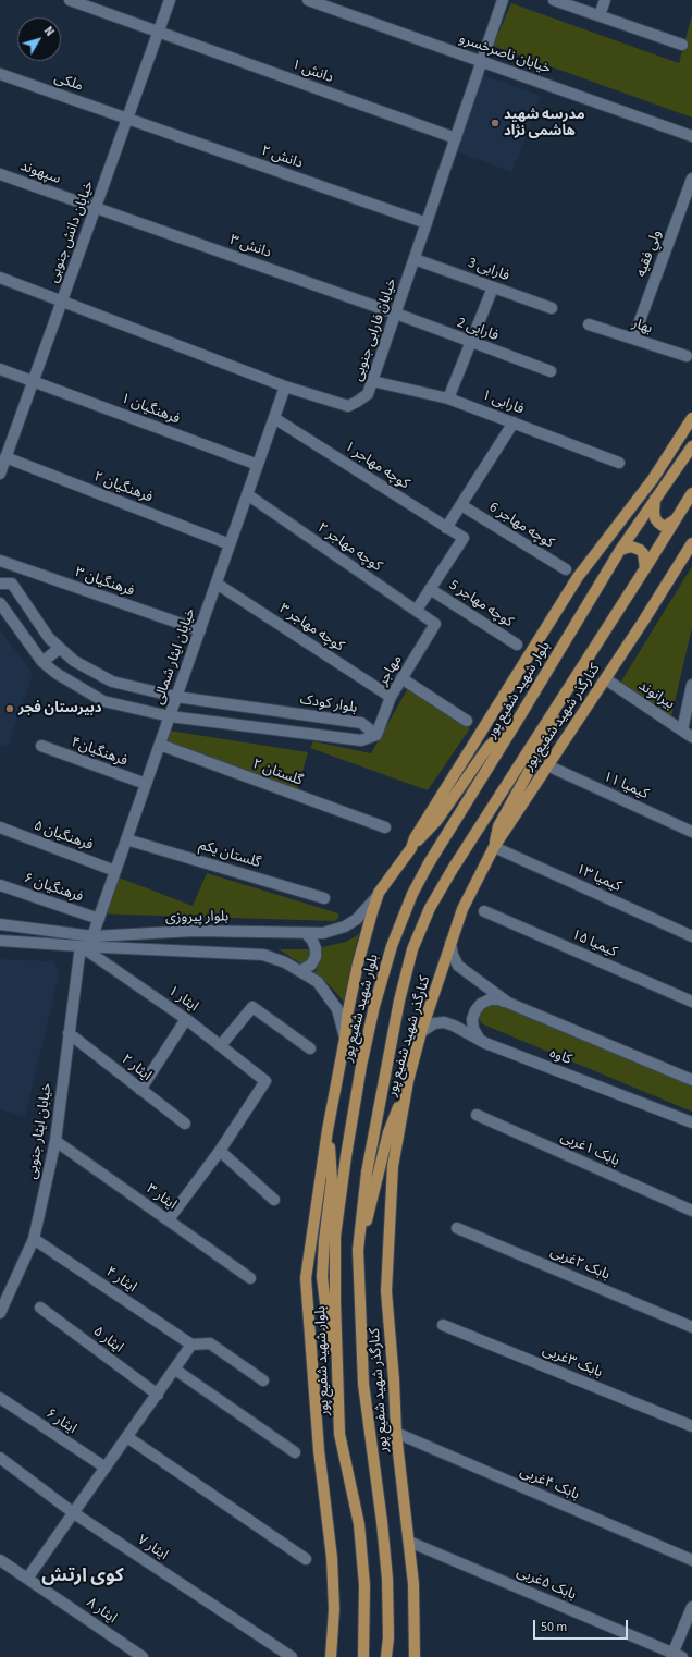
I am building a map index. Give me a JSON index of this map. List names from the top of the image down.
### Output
{
  "streets": {
    "main road": ["بلوار شهید شفیع پور", "کنارگذر شهید شفیع پور"],
    "street": [
      "خیابان ناصرخسرو",
      "دانش ۱",
      "ملکی",
      "دانش ۲",
      "سپهوند",
      "خیابان دانش جنوبی",
      "دانش ۳",
      "ولي فقيه",
      "فارابی 3",
      "بهار",
      "خیابان فارابی جنوبی",
      "فارابی 2",
      "فارابی ۱",
      "فرهنگیان ۱",
      "کوچه مهاجر ۱",
      "فرهنگیان ۲",
      "کوچه مهاجر 6",
      "کوچه مهاجر ۲",
      "فرهنگیان ۳",
      "کوچه مهاجر 5",
      "کوچه مهاجر ۳",
      "خیابان ایثار شمالی",
      "مهاجر",
      "بیرانوند",
      "بلوار کودک",
      "فرهنگیان۴",
      "گلستان ۲",
      "کیمیا ۱۱",
      "فرهنگیان ۵",
      "گلستان یکم",
      "کیمیا ۱۳",
      "فرهنگیان ۶",
      "بلوار پیروزی",
      "کیمیا ۱۵",
      "ایثار ۱",
      "کاوه",
      "ایثار ۲",
      "خیابان ایثار جنوبی",
      "بابک ۱غربی",
      "ایثار ۳",
      "بابک ۲غربی",
      "ایثار ۴",
      "ایثار ۵",
      "بابک ۳غربی",
      "ایثار ۶",
      "بابک ۴غربی",
      "ایثار ۷",
      "بابک ۵غربی",
      "ایثار ۸"
    ]
  },
  "crossings": [
    ["خیابان ناصرخسرو", "خیابان فارابی جنوبی"],
    ["دانش ۱", "خیابان دانش جنوبی"],
    ["دانش ۱", "خیابان فارابی جنوبی"],
    ["ملکی", "دانش ۲"],
    ["ملکی", "خیابان دانش جنوبی"],
    ["دانش ۲", "خیابان دانش جنوبی"],
    ["دانش ۲", "خیابان فارابی جنوبی"],
    ["سپهوند", "خیابان دانش جنوبی"],
    ["سپهوند", "دانش ۳"],
    ["خیابان دانش جنوبی", "دانش ۳"],
    ["خیابان دانش جنوبی", "خیابان فارابی جنوبی"],
    ["خیابان دانش جنوبی", "فرهنگیان ۱"],
    ["خیابان دانش جنوبی", "فرهنگیان ۲"],
    ["دانش ۳", "خیابان فارابی جنوبی"],
    ["دانش ۳", "فارابی 2"],
    ["ولي فقيه", "بهار"],
    ["فارابی 3", "خیابان فارابی جنوبی"],
    ["خیابان فارابی جنوبی", "فارابی 2"],
    ["خیابان فارابی جنوبی", "فارابی ۱"],
    ["خیابان فارابی جنوبی", "خیابان ایثار شمالی"],
    ["فرهنگیان ۱", "خیابان ایثار شمالی"],
    ["کوچه مهاجر ۱", "کوچه مهاجر 5"],
    ["کوچه مهاجر ۱", "خیابان ایثار شمالی"],
    ["فرهنگیان ۲", "خیابان ایثار شمالی"],
    ["کوچه مهاجر ۲", "خیابان ایثار شمالی"],
    ["کوچه مهاجر ۲", "مهاجر"],
    ["فرهنگیان ۳", "خیابان ایثار شمالی"],
    ["کوچه مهاجر ۳", "خیابان ایثار شمالی"],
    ["کوچه مهاجر ۳", "مهاجر"],
    ["خیابان ایثار شمالی", "بلوار کودک"],
    ["خیابان ایثار شمالی", "فرهنگیان۴"],
    ["خیابان ایثار شمالی", "گلستان ۲"],
    ["خیابان ایثار شمالی", "فرهنگیان ۵"],
    ["خیابان ایثار شمالی", "گلستان یکم"],
    ["خیابان ایثار شمالی", "فرهنگیان ۶"],
    ["خیابان ایثار شمالی", "بلوار پیروزی"],
    ["مهاجر", "بلوار کودک"],
    ["بیرانوند", "کنارگذر شهید شفیع پور"],
    ["کنارگذر شهید شفیع پور", "کیمیا ۱۱"],
    ["کنارگذر شهید شفیع پور", "کیمیا ۱۳"],
    ["کنارگذر شهید شفیع پور", "کاوه"],
    ["کنارگذر شهید شفیع پور", "بابک ۴غربی"],
    ["کنارگذر شهید شفیع پور", "بابک ۵غربی"],
    ["ایثار ۱", "خیابان ایثار جنوبی"],
    ["ایثار ۲", "خیابان ایثار جنوبی"],
    ["خیابان ایثار جنوبی", "ایثار ۳"],
    ["خیابان ایثار جنوبی", "ایثار ۴"]
  ],
  "districts": ["کوی ارتش"],
  "places": ["مدرسه شهید ه‍اشمی نژاد", "دبیرستان فجر"],
  "scale_bar": "50 m",
  "north": "top right"
}
